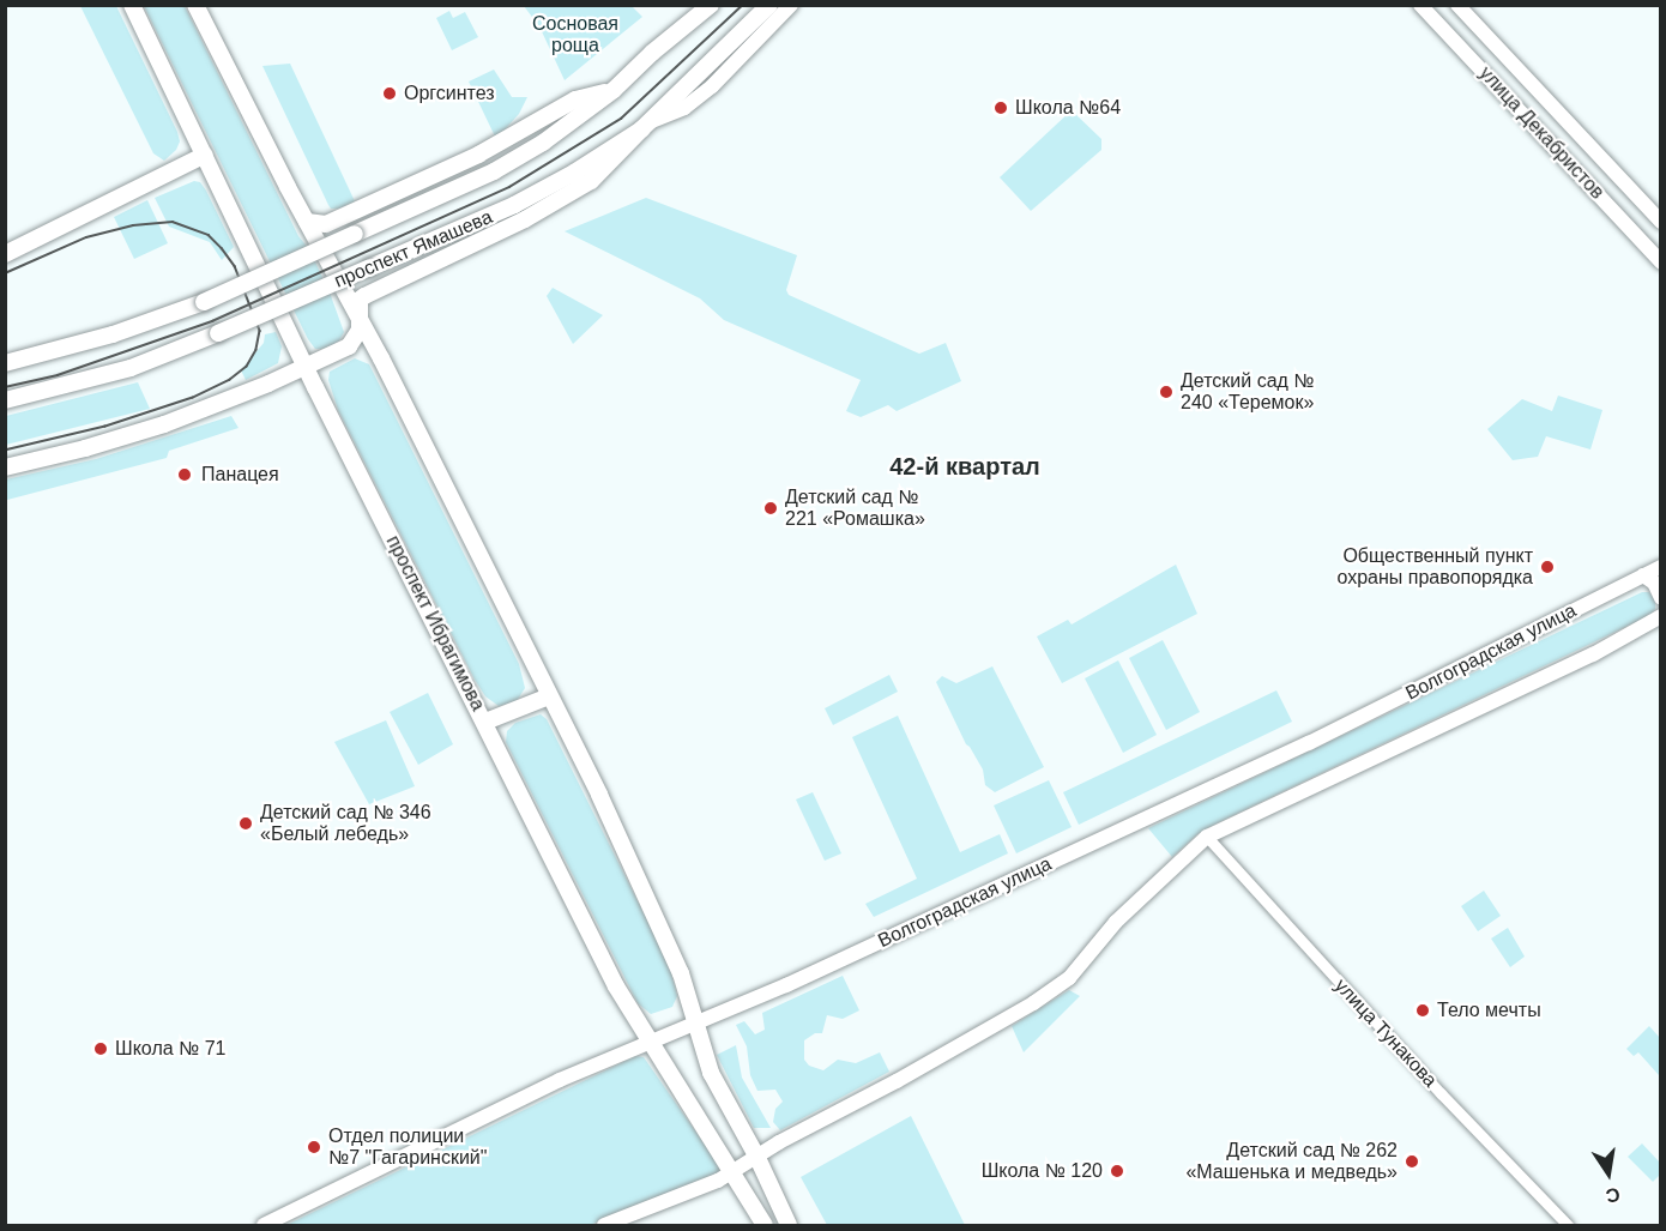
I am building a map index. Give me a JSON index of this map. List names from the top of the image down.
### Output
{
  "streets": {
    "main road": [
      "улица Декабристов",
      "проспект Ямашева",
      "проспект Ибрагимова",
      "Волгоградская улица"
    ],
    "street": ["улица Тунакова"]
  },
  "crossings": [
    ["проспект Ибрагимова", "Волгоградская улица"]
  ],
  "districts": ["42-й квартал"],
  "parks": ["Сосновая роща"],
  "places": [
    "Оргсинтез",
    "Школа №64",
    "Детский сад № 240 «Теремок»",
    "Панацея",
    "Детский сад № 221 «Ромашка»",
    "Общественный пункт охраны правопорядка",
    "Детский сад № 346 «Белый лебедь»",
    "Тело мечты",
    "Школа № 71",
    "Отдел полиции №7 \"Гагаринский\"",
    "Детский сад № 262 «Машенька и медведь»",
    "Школа № 120"
  ],
  "north": "bottom"
}
